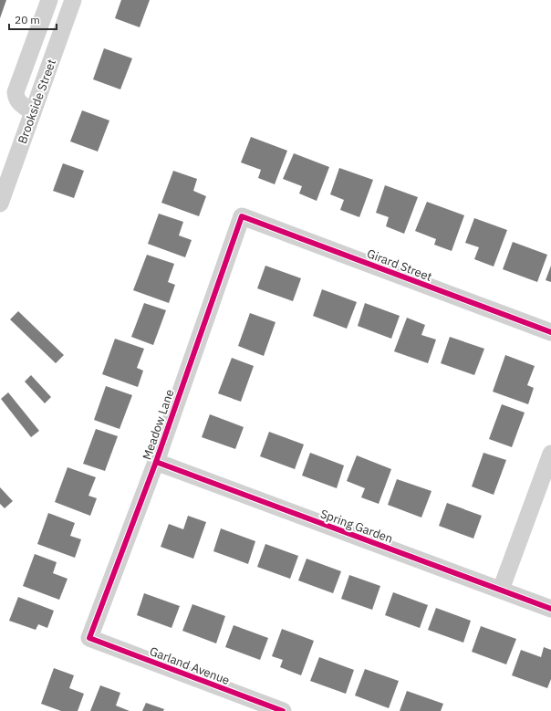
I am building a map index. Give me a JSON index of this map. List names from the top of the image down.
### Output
{
  "streets": {
    "street": [
      "Brookside Street",
      "Girard Street",
      "Meadow Lane",
      "Spring Garden",
      "Garland Avenue"
    ]
  },
  "crossings": [
    ["Girard Street", "Meadow Lane"],
    ["Meadow Lane", "Spring Garden"],
    ["Meadow Lane", "Garland Avenue"]
  ],
  "scale_bar": "20 m"
}
